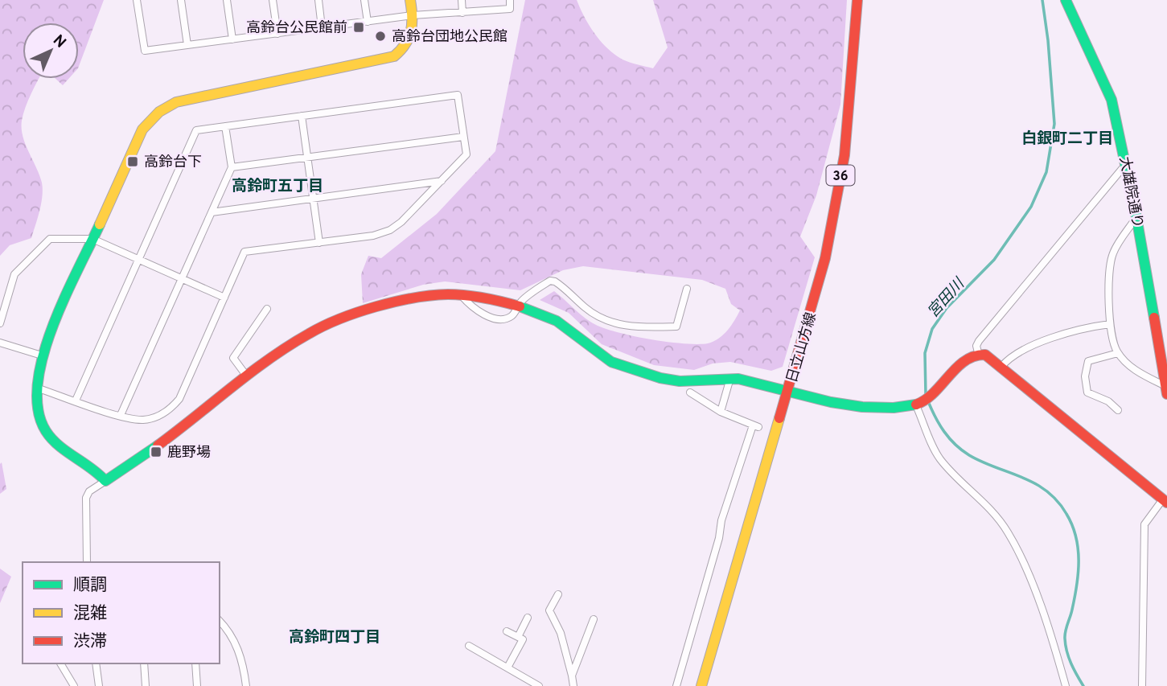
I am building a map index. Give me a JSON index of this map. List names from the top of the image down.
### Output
{
  "streets": {
    "street": ["36", "大雄院通り", "日立山方線"]
  },
  "districts": ["白銀町二丁目", "高鈴町五丁目", "高鈴町四丁目"],
  "water": ["宮田川"],
  "places": {
    "transit": ["高鈴台公民館前", "高鈴台下", "鹿野場"],
    "other": ["高鈴台団地公民館"]
  },
  "legend": ["順調", "混雑", "渋滞"],
  "north": "top right"
}
